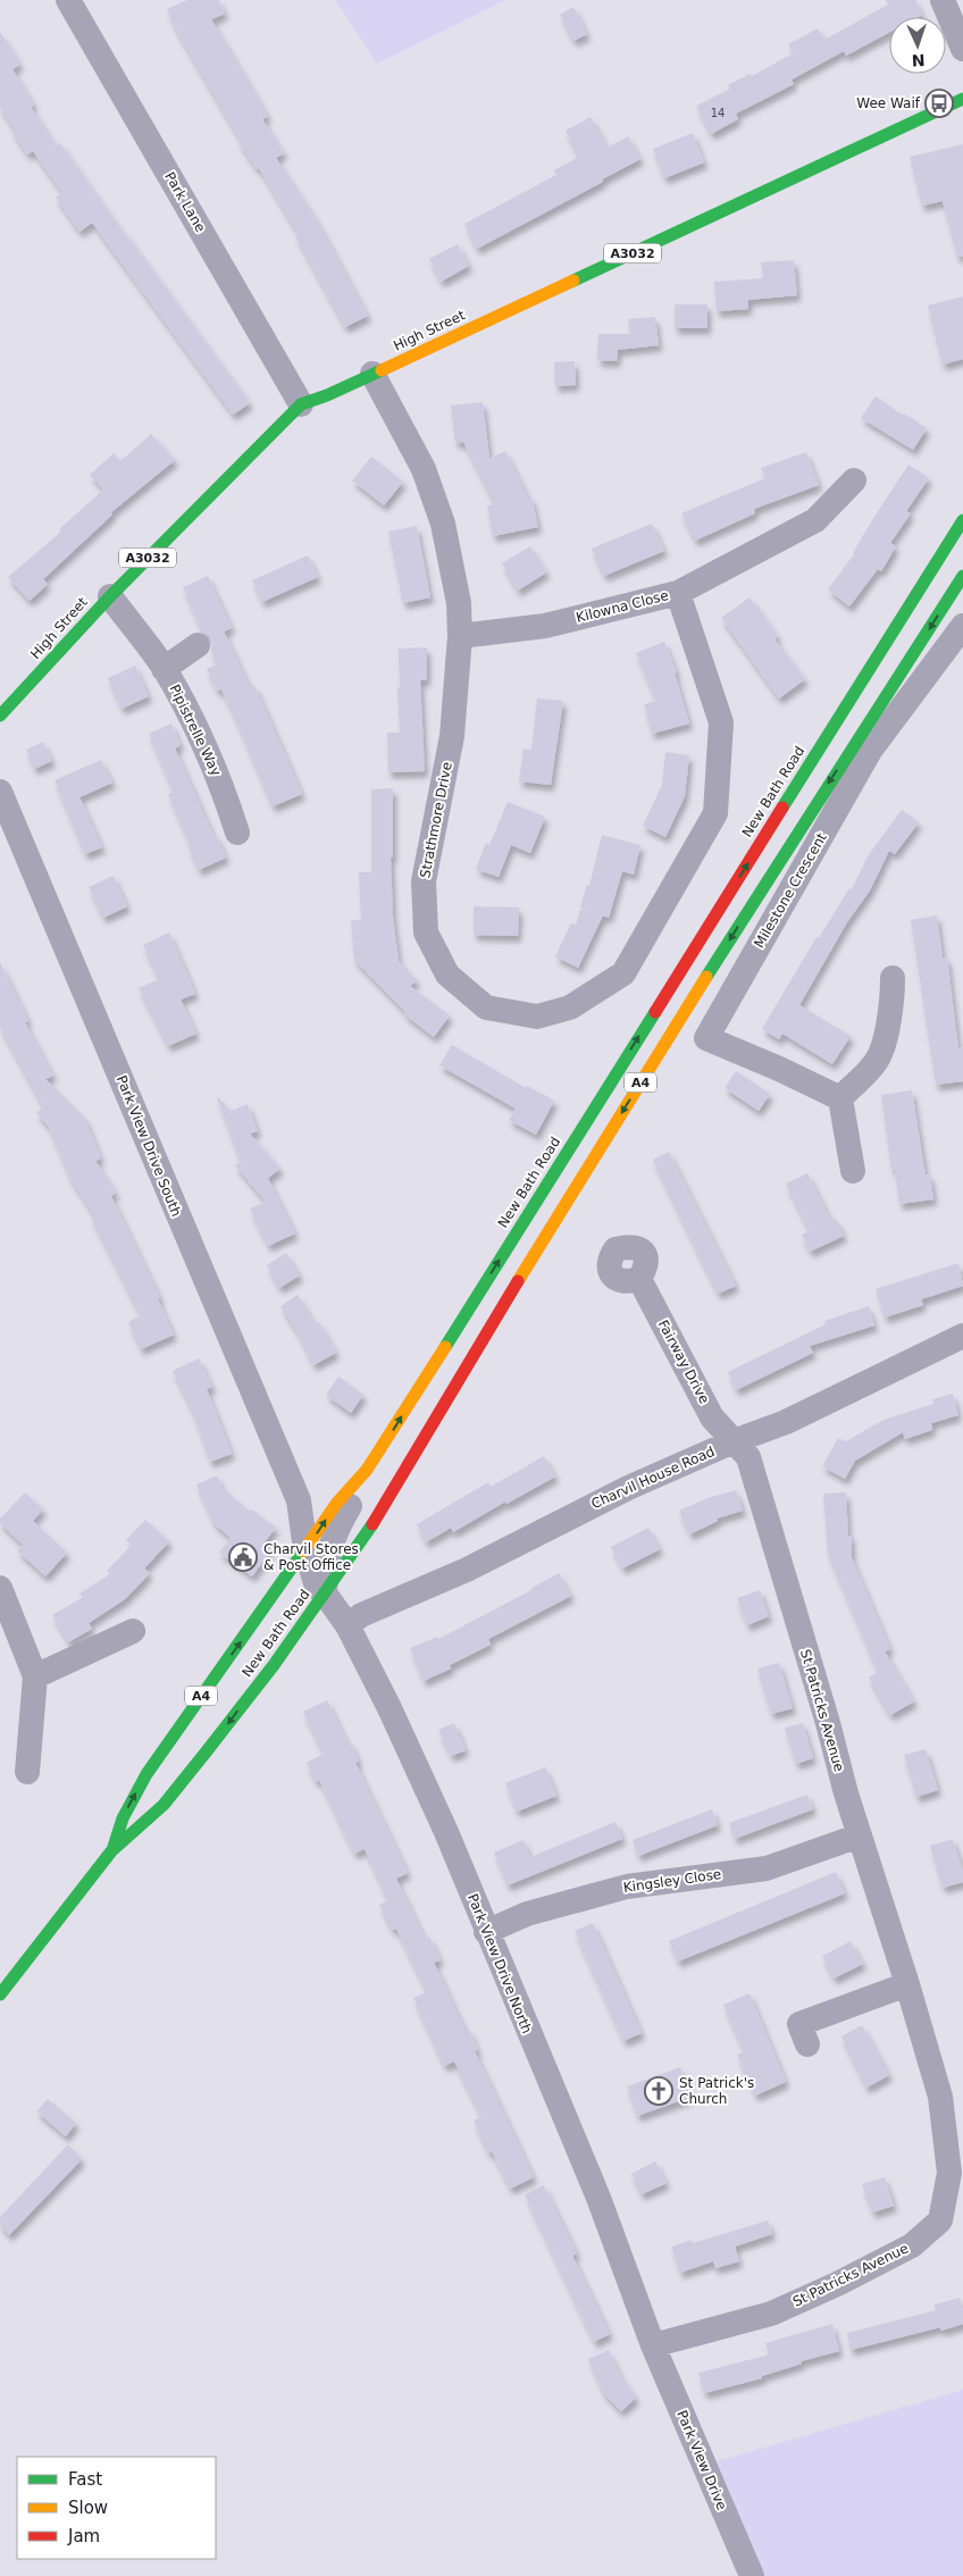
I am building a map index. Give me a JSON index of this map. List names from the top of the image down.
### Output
{
  "streets": {
    "main road": [
      "A3032",
      "High Street",
      "New Bath Road",
      "A4"
    ],
    "street": [
      "Park Lane",
      "Kilowna Close",
      "Pipistrelle Way",
      "Strathmore Drive",
      "Milestone Crescent",
      "Park View Drive South",
      "Fairway Drive",
      "Charvil House Road",
      "St Patricks Avenue",
      "Kingsley Close",
      "Park View Drive North",
      "Park View Drive"
    ]
  },
  "crossings": [
    ["Park Lane", "High Street"],
    ["High Street", "Pipistrelle Way"],
    ["High Street", "Strathmore Drive"],
    ["Kilowna Close", "Strathmore Drive"],
    ["New Bath Road", "Park View Drive South"],
    ["New Bath Road", "Park View Drive North"],
    ["Park View Drive South", "Park View Drive North"],
    ["Fairway Drive", "Charvil House Road"],
    ["Fairway Drive", "St Patricks Avenue"],
    ["Charvil House Road", "St Patricks Avenue"],
    ["Charvil House Road", "Park View Drive North"],
    ["St Patricks Avenue", "Kingsley Close"],
    ["St Patricks Avenue", "Park View Drive North"],
    ["St Patricks Avenue", "Park View Drive"],
    ["Kingsley Close", "Park View Drive North"],
    ["Park View Drive North", "Park View Drive"]
  ],
  "places": {
    "bus stop": ["Wee Waif"],
    "public building": ["Charvil Stores & Post Office"],
    "church": ["St Patrick's Church"]
  },
  "house_numbers": ["14"],
  "legend": ["Fast", "Slow", "Jam"],
  "north": "bottom"
}
